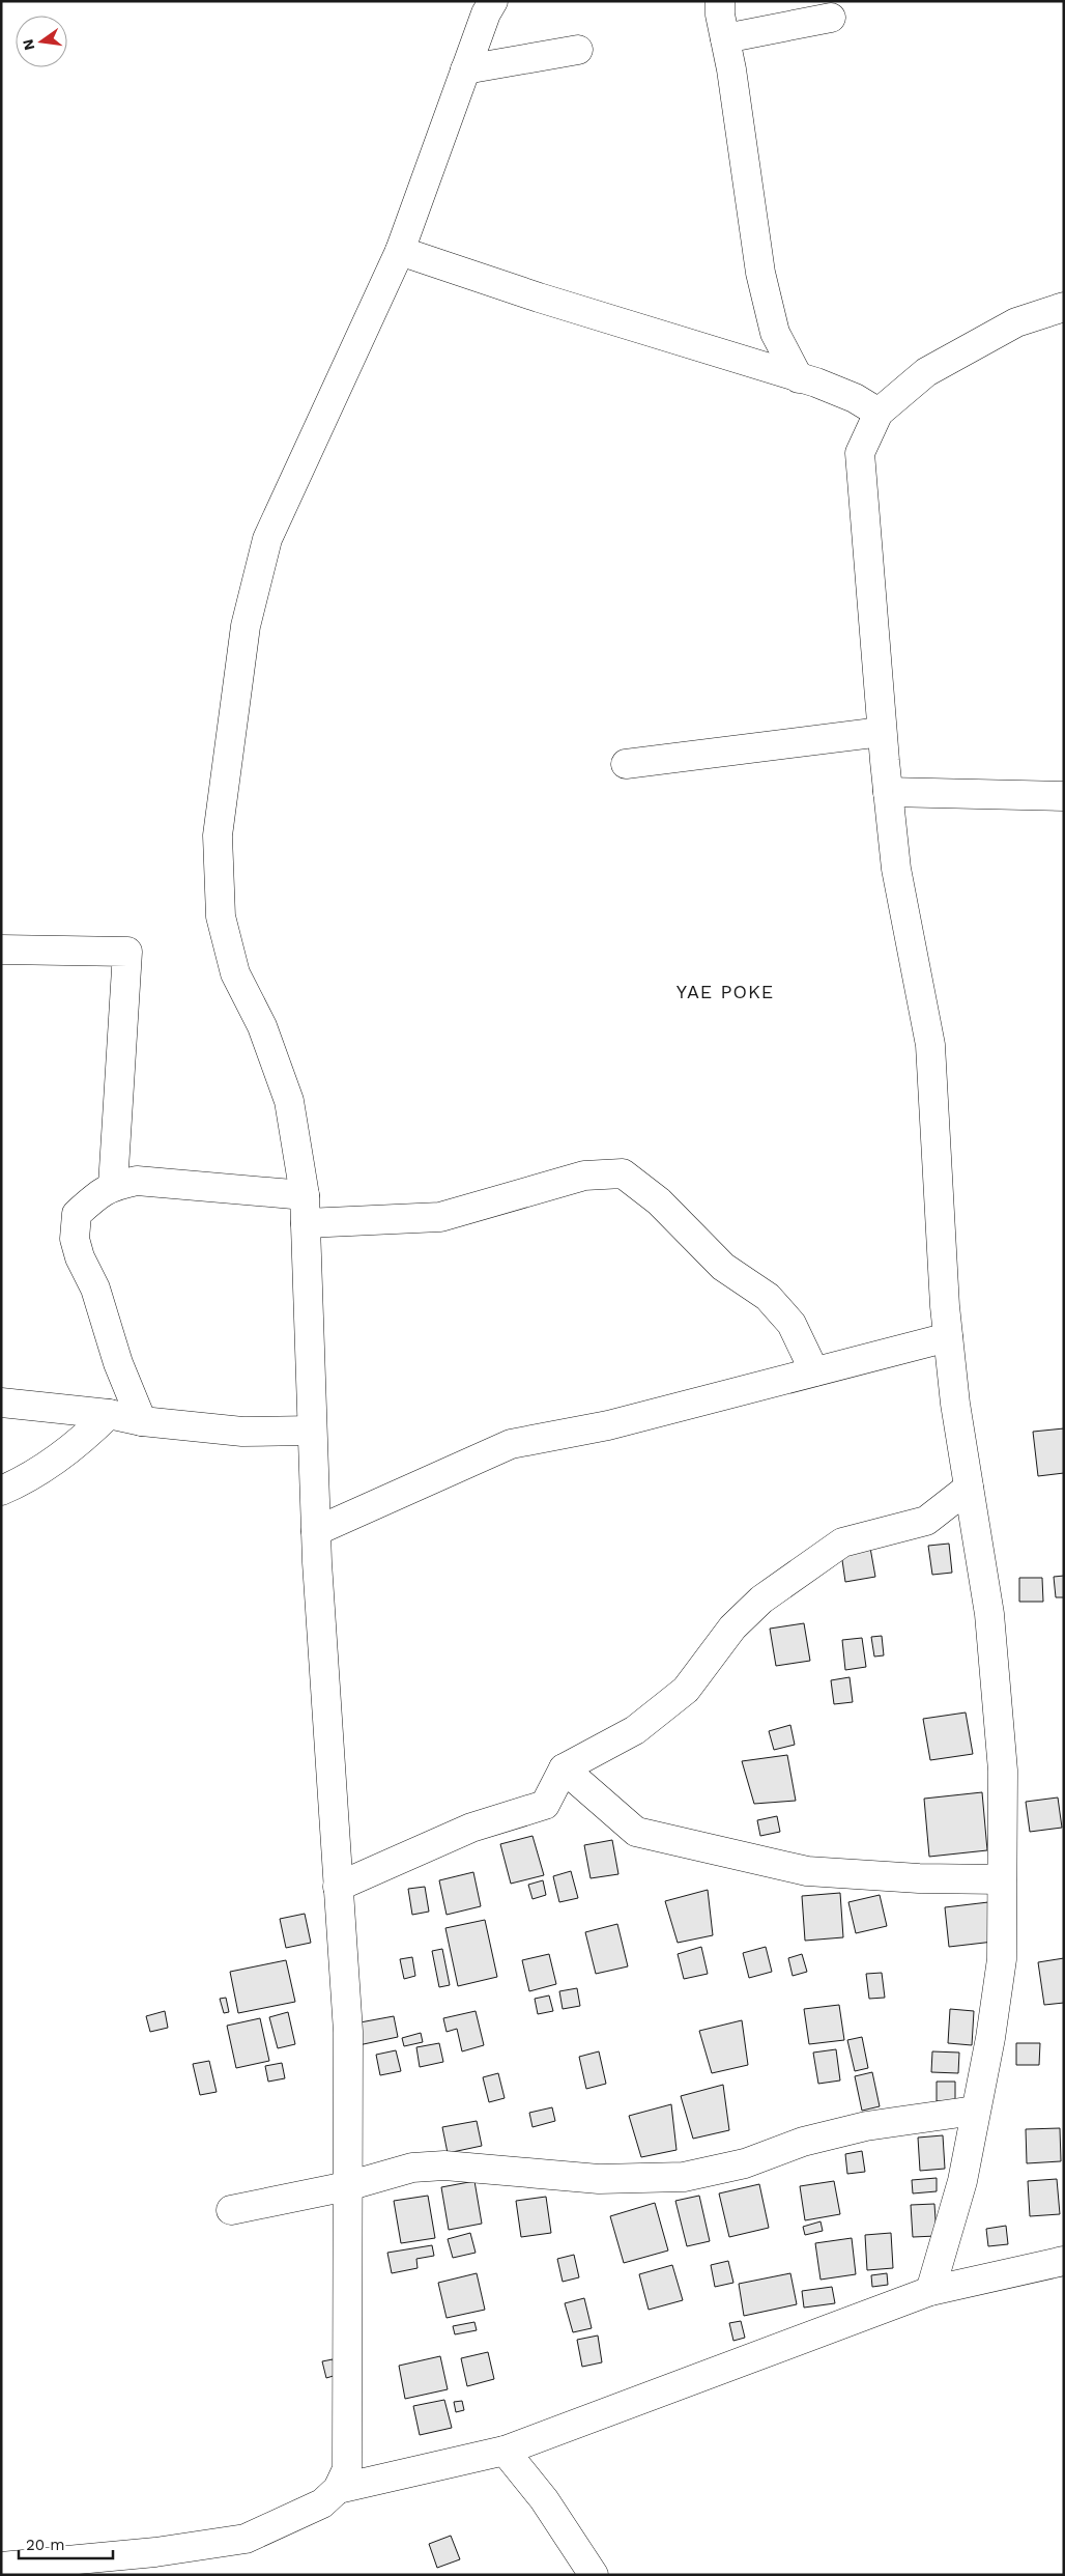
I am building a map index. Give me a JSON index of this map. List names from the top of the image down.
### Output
{
  "districts": ["YAE POKE"],
  "scale_bar": "20 m",
  "north": "left"
}
